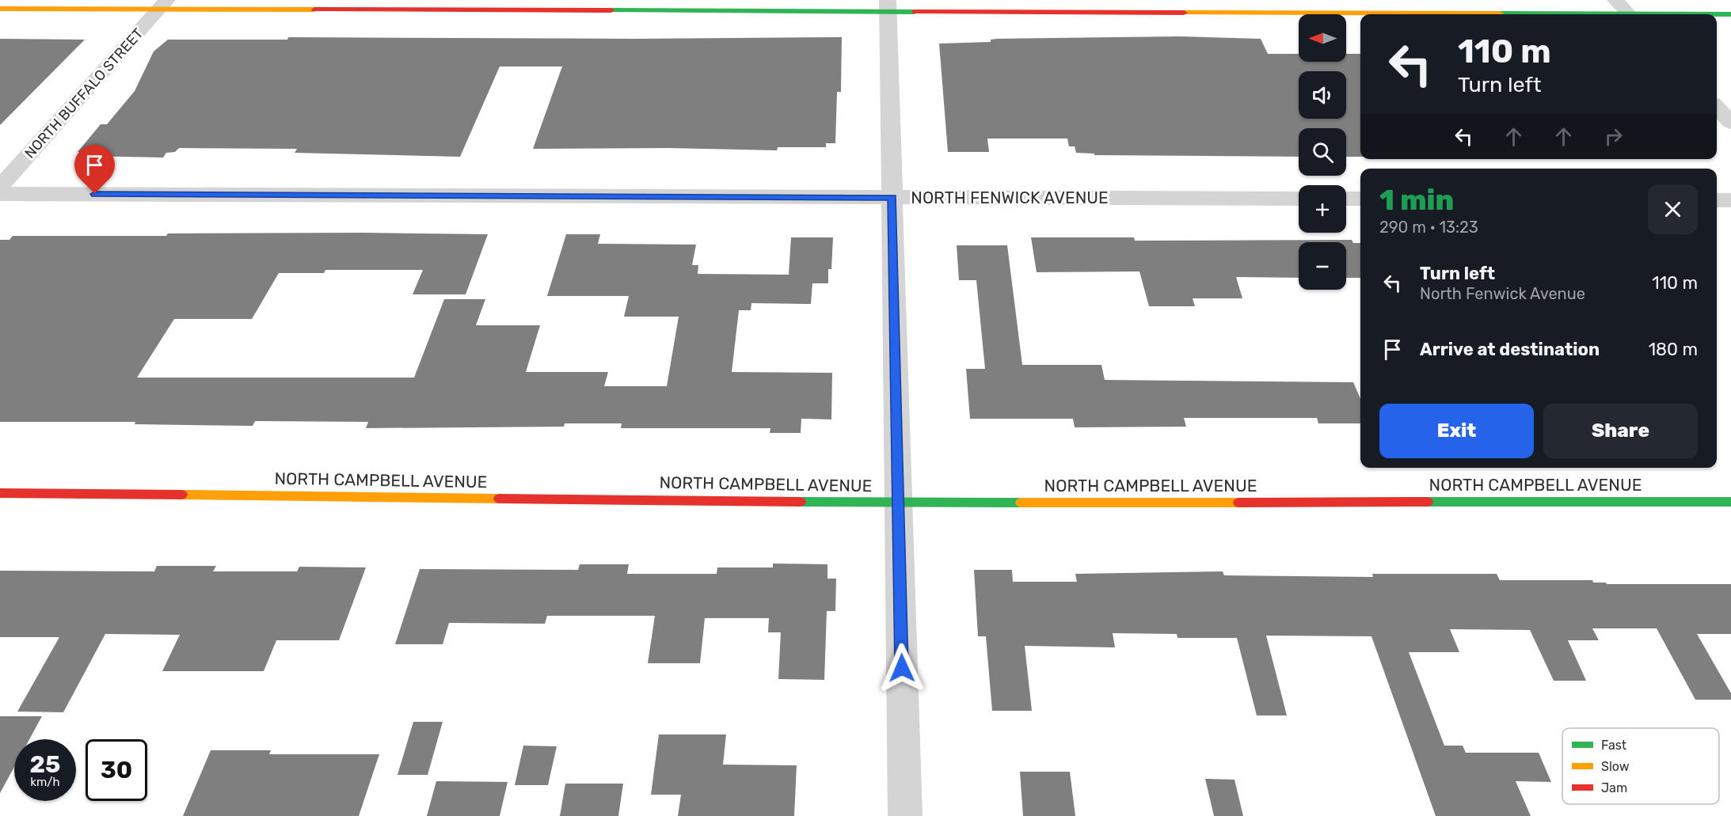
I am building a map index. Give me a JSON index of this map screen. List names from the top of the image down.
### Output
{
  "streets": {
    "street": ["NORTH BUFFALO STREET", "NORTH FENWICK AVENUE", "NORTH CAMPBELL AVENUE"]
  },
  "legend": ["Fast", "Slow", "Jam"],
  "north": "left",
  "page": {
    "map_buttons": ["+", "−"],
    "turn": ["110 m", "Turn left"],
    "heading": ["1 min", "290 m · 13:23"],
    "list": [
      {
        "name": "Turn left",
        "note": "North Fenwick Avenue",
        "value": "110 m"
      },
      {
        "name": "Arrive at destination",
        "value": "180 m"
      }
    ],
    "buttons": ["Exit", "Share"],
    "speed": "25 km/h",
    "limit": "30"
  }
}
